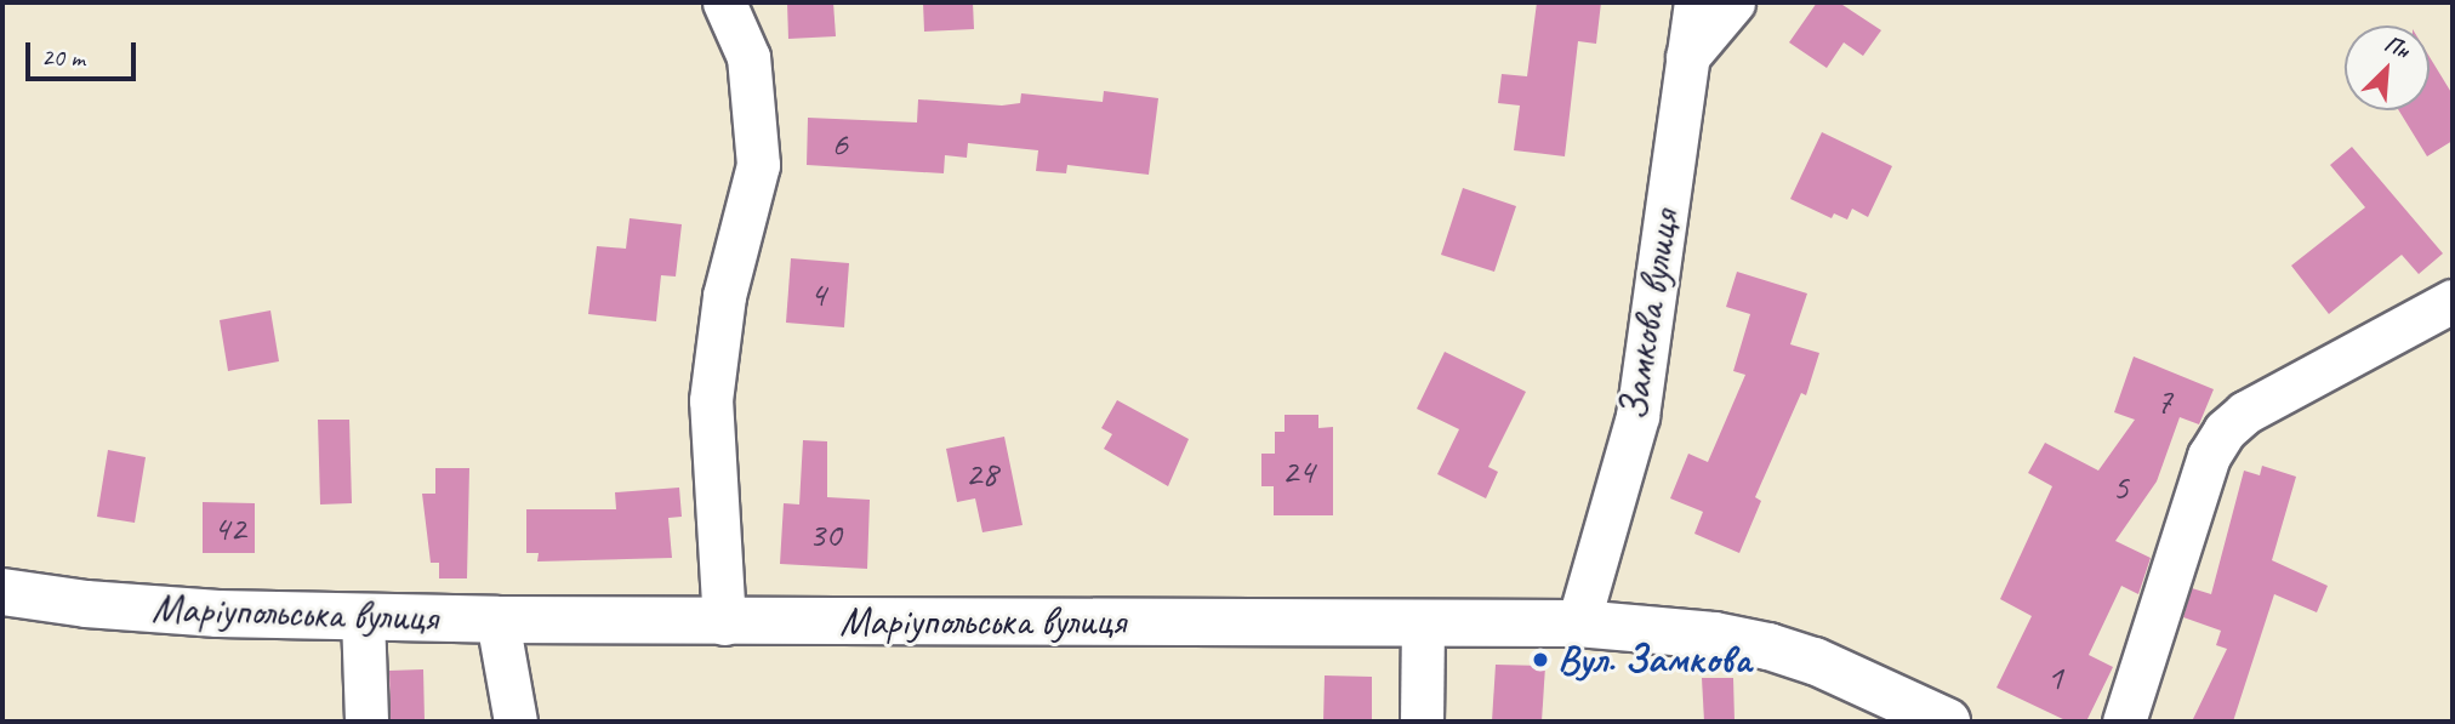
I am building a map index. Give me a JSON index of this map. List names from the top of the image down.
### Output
{
  "streets": {
    "main road": ["Маріупольська вулиця"],
    "street": ["Замкова вулиця"]
  },
  "crossings": [
    ["Замкова вулиця", "Маріупольська вулиця"]
  ],
  "places": ["Вул. Замкова"],
  "house_numbers": [
    "6",
    "4",
    "7",
    "24",
    "28",
    "5",
    "42",
    "30",
    "1"
  ],
  "scale_bar": "20 m",
  "north": "top right"
}
